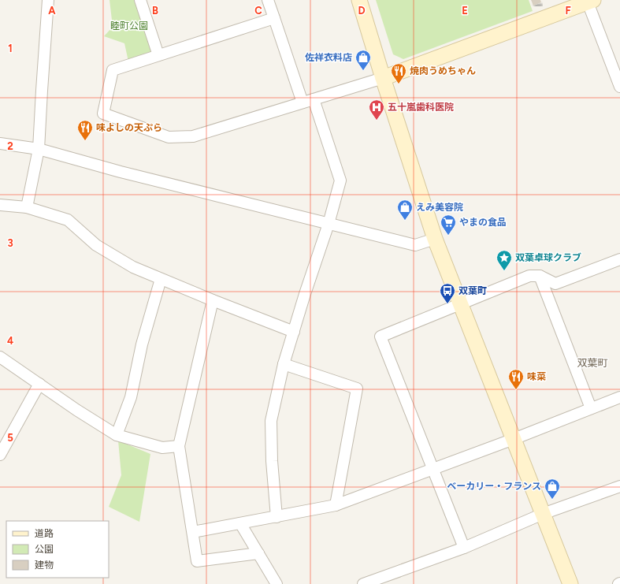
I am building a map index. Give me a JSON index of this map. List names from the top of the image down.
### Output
{
  "districts": ["双葉町"],
  "parks": ["睦町公園"],
  "places": {
    "shop": ["佐祥衣料店", "えみ美容院", "ベーカリー・フランス"],
    "restaurant": ["焼肉うめちゃん", "味よしの天ぷら", "味菜"],
    "hospital": ["五十嵐歯科医院"],
    "supermarket": ["やまの食品"],
    "place": ["双葉卓球クラブ"],
    "bus stop": ["双葉町"]
  },
  "legend": ["道路", "公園", "建物"],
  "grid": {
    "columns": [
      "A",
      "B",
      "C",
      "D",
      "E",
      "F"
    ],
    "rows": [
      "1",
      "2",
      "3",
      "4",
      "5"
    ]
  }
}
